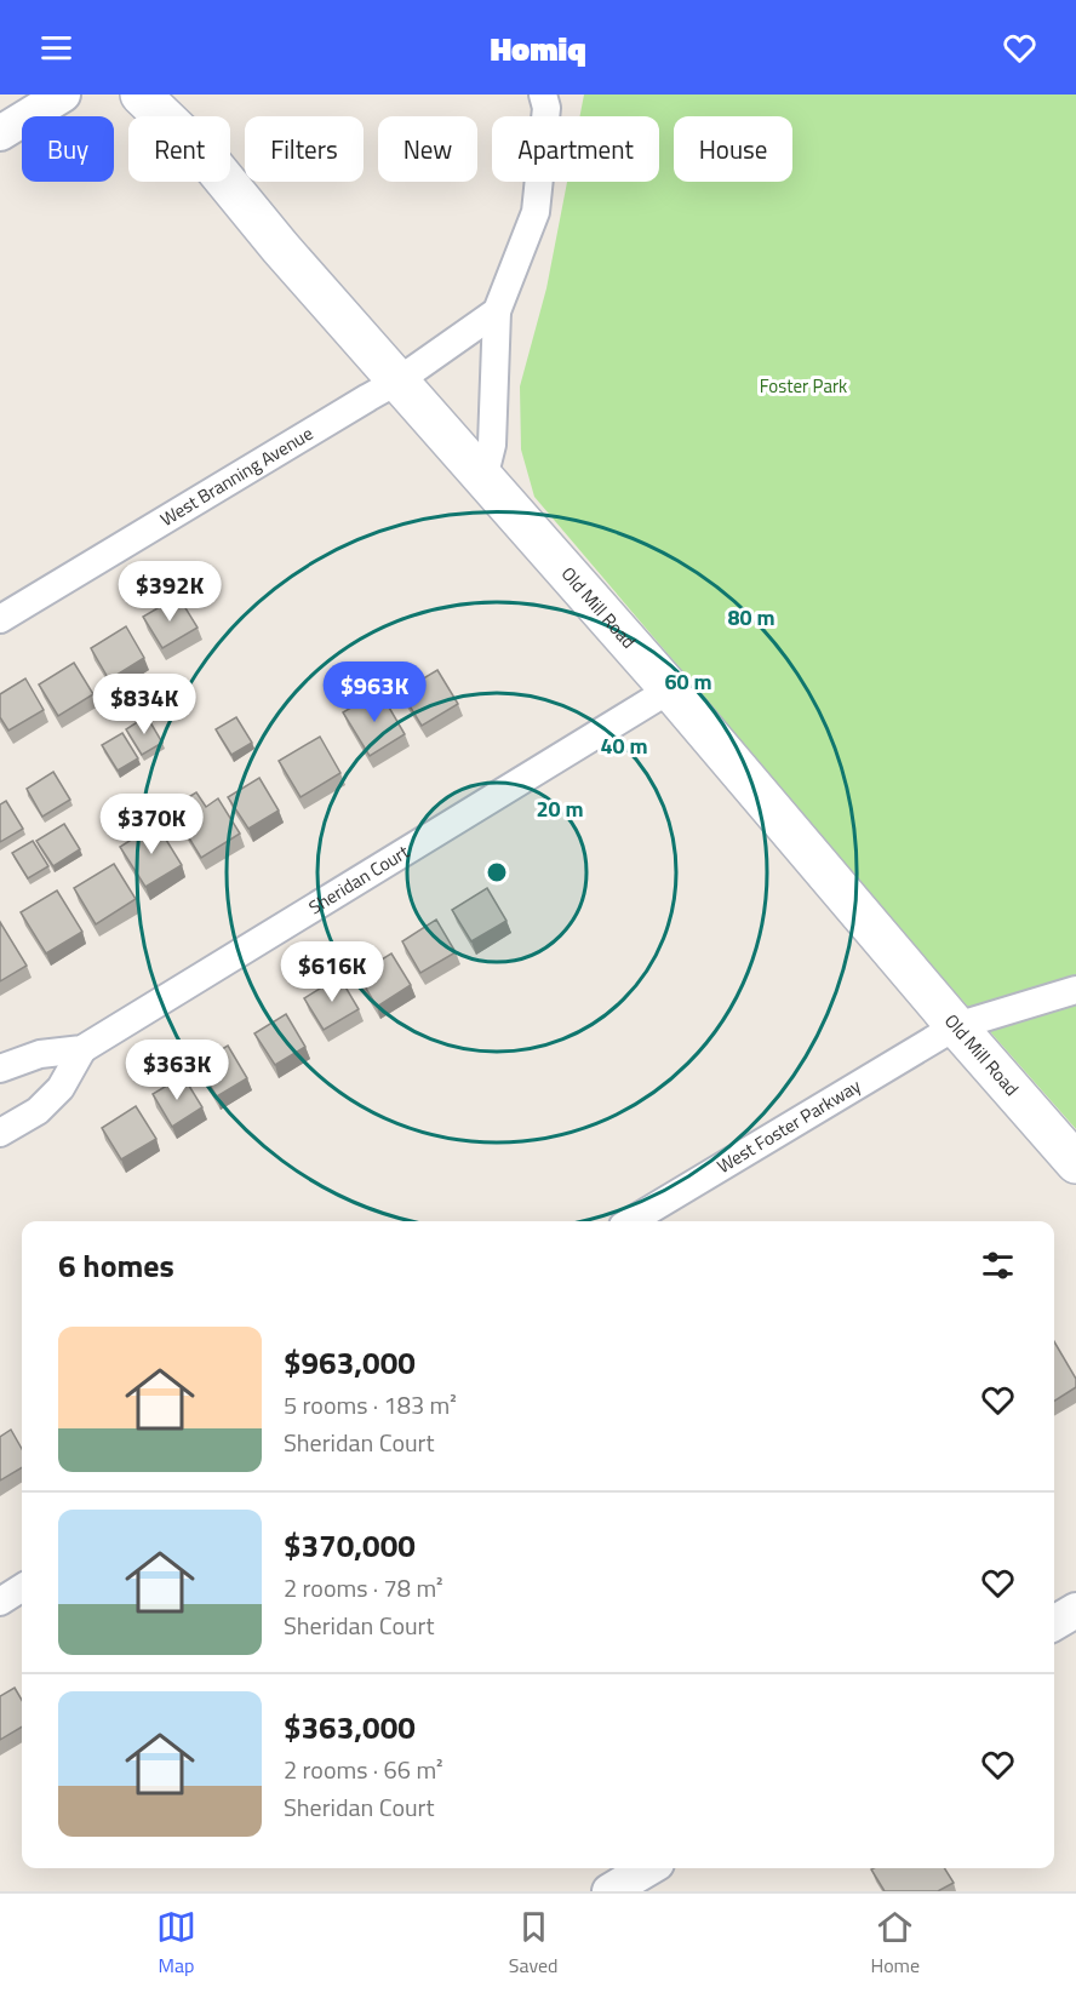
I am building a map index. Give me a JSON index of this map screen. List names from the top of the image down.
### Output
{
  "streets": {
    "main road": ["Old Mill Road"],
    "street": ["West Branning Avenue", "Sheridan Court", "West Foster Parkway"]
  },
  "crossings": [
    ["West Branning Avenue", "Old Mill Road"],
    ["Old Mill Road", "Sheridan Court"],
    ["Old Mill Road", "West Foster Parkway"]
  ],
  "parks": ["Foster Park"],
  "page": {
    "header": "Homiq",
    "chip": [
      "Buy",
      "Rent",
      "Filters",
      "New",
      "Apartment",
      "House"
    ],
    "price": [
      "$392K",
      "$963K",
      "$834K",
      "$370K",
      "$616K",
      "$363K"
    ],
    "heading": "6 homes",
    "list": [
      {
        "name": "$963,000",
        "note": "5 rooms · 183 m² · Sheridan Court"
      },
      {
        "name": "$370,000",
        "note": "2 rooms · 78 m² · Sheridan Court"
      },
      {
        "name": "$363,000",
        "note": "2 rooms · 66 m² · Sheridan Court"
      }
    ],
    "tabs": ["Map", "Saved", "Home"]
  },
  "rings": [
    "80 m",
    "60 m",
    "40 m",
    "20 m"
  ]
}
